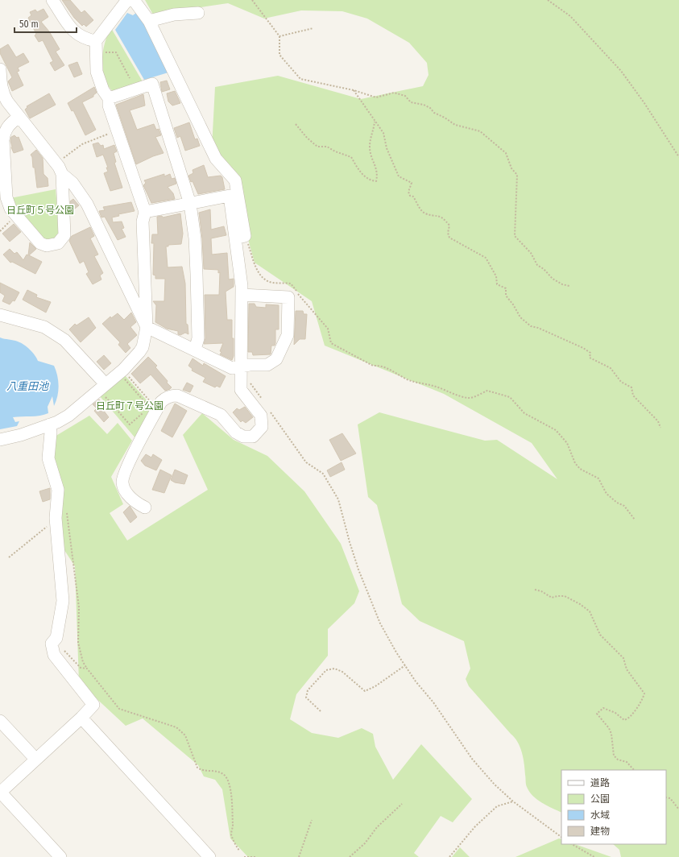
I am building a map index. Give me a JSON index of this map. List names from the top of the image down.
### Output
{
  "water": ["八重田池"],
  "parks": ["日丘町５号公園", "日丘町７号公園"],
  "legend": [
    "道路",
    "公園",
    "水域",
    "建物"
  ],
  "scale_bar": "50 m"
}
